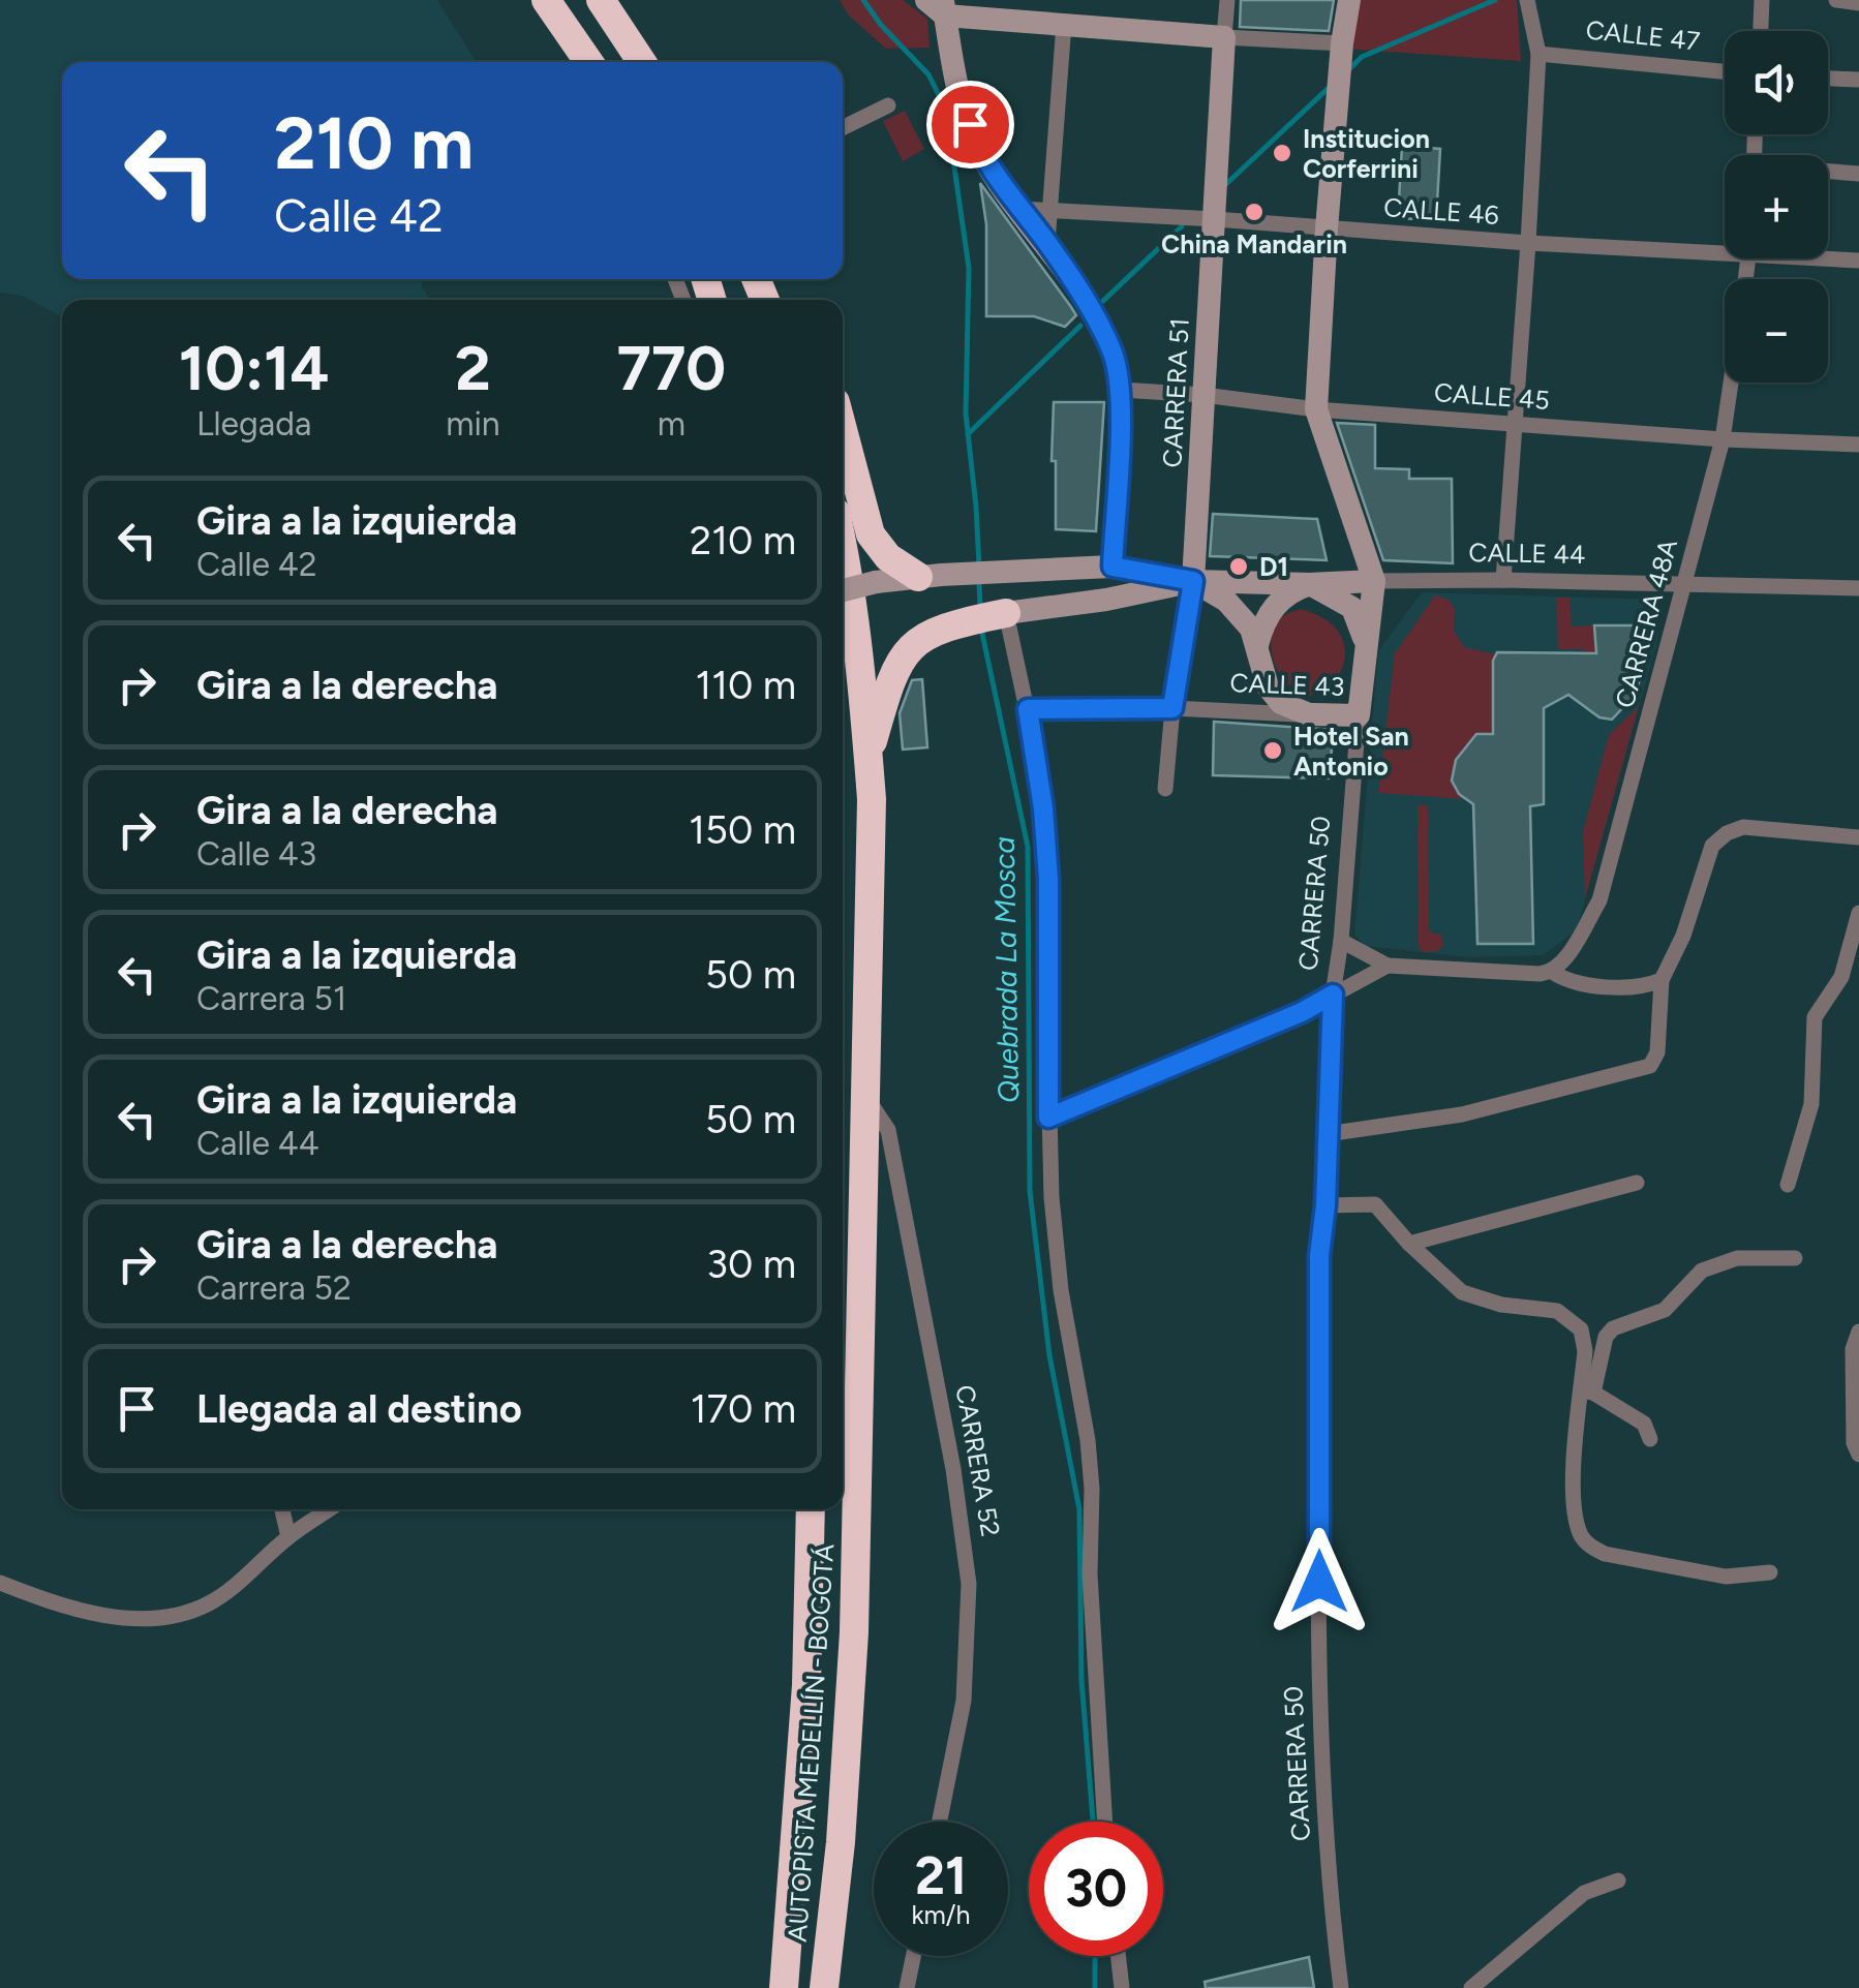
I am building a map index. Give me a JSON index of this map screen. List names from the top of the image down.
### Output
{
  "streets": {
    "highway": ["AUTOPISTA MEDELLÍN - BOGOTÁ"],
    "street": [
      "CALLE 47",
      "CALLE 46",
      "CARRERA 51",
      "CALLE 45",
      "CALLE 44",
      "CARRERA 48A",
      "CALLE 43",
      "CARRERA 50",
      "CARRERA 52"
    ]
  },
  "crossings": [
    ["CALLE 46", "CARRERA 51"],
    ["CALLE 46", "CARRERA 50"],
    ["CARRERA 51", "CALLE 45"],
    ["CARRERA 51", "CALLE 44"],
    ["CARRERA 51", "CALLE 43"],
    ["CALLE 45", "CARRERA 48A"],
    ["CALLE 45", "CARRERA 50"],
    ["CALLE 44", "CARRERA 48A"],
    ["CALLE 44", "CALLE 43"],
    ["CALLE 44", "CARRERA 50"],
    ["CALLE 43", "CARRERA 50"],
    ["CARRERA 52", "AUTOPISTA MEDELLÍN - BOGOTÁ"]
  ],
  "water": ["Quebrada La Mosca"],
  "places": [
    "Institucion Corferrini",
    "China Mandarin",
    "D1",
    "Hotel San Antonio"
  ],
  "page": {
    "map_buttons": ["+", "−"],
    "turn": ["210 m", "Calle 42"],
    "eta": [
      "10:14",
      "Llegada",
      "2",
      "min",
      "770",
      "m"
    ],
    "list": [
      {
        "name": "Gira a la izquierda",
        "note": "Calle 42",
        "value": "210 m"
      },
      {
        "name": "Gira a la derecha",
        "value": "110 m"
      },
      {
        "name": "Gira a la derecha",
        "note": "Calle 43",
        "value": "150 m"
      },
      {
        "name": "Gira a la izquierda",
        "note": "Carrera 51",
        "value": "50 m"
      },
      {
        "name": "Gira a la izquierda",
        "note": "Calle 44",
        "value": "50 m"
      },
      {
        "name": "Gira a la derecha",
        "note": "Carrera 52",
        "value": "30 m"
      },
      {
        "name": "Llegada al destino",
        "value": "170 m"
      }
    ],
    "speed": "21 km/h",
    "limit": "30"
  }
}
